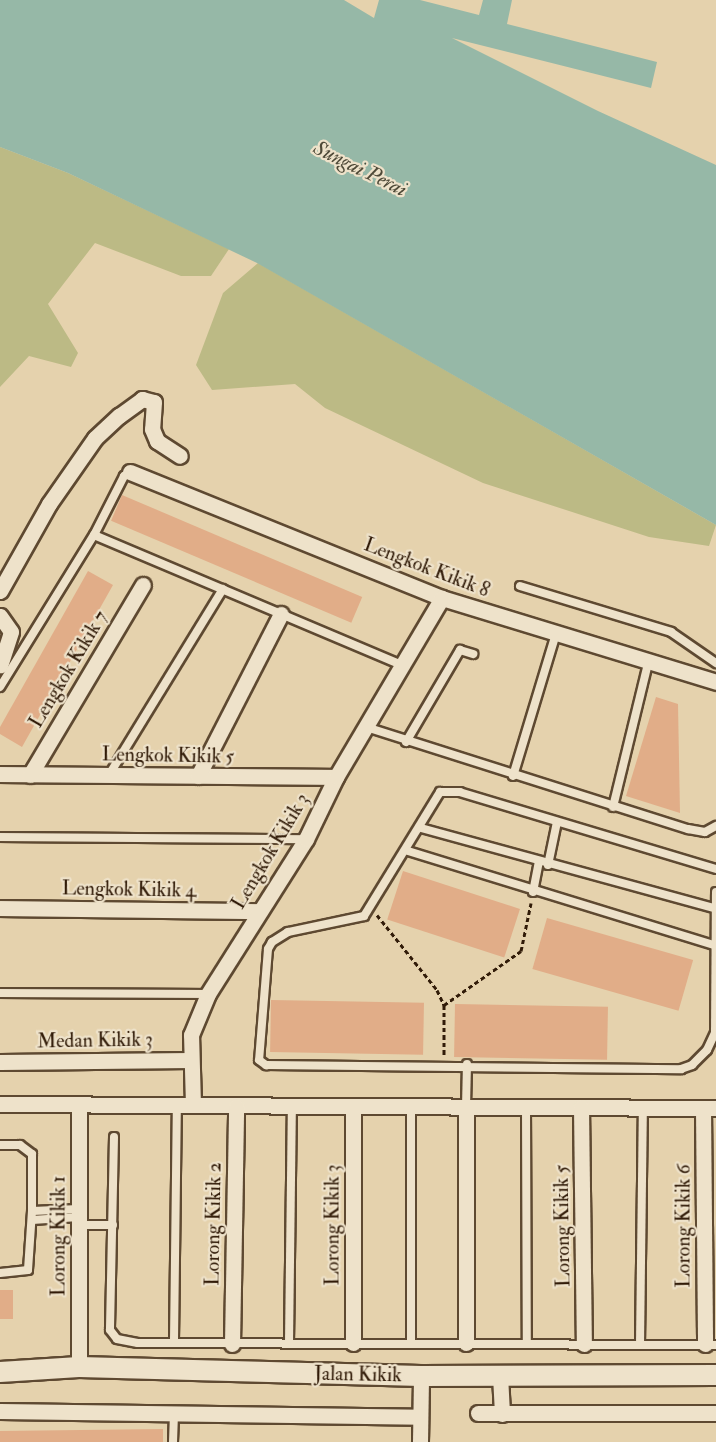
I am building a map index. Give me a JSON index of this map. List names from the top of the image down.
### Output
{
  "streets": {
    "street": [
      "Lengkok Kikik 8",
      "Lengkok Kikik 7",
      "Lengkok Kikik 5",
      "Lengkok Kikik 3",
      "Lengkok Kikik 4",
      "Medan Kikik 3",
      "Lorong Kikik 2",
      "Lorong Kikik 3",
      "Lorong Kikik 5",
      "Lorong Kikik 6",
      "Lorong Kikik 1",
      "Jalan Kikik"
    ]
  },
  "crossings": [
    ["Lengkok Kikik 8", "Lengkok Kikik 3"],
    ["Lengkok Kikik 7", "Lengkok Kikik 5"],
    ["Lengkok Kikik 5", "Lengkok Kikik 3"],
    ["Lengkok Kikik 3", "Lengkok Kikik 4"],
    ["Lengkok Kikik 3", "Medan Kikik 3"],
    ["Lorong Kikik 1", "Jalan Kikik"]
  ],
  "water": ["Sungai Perai"]
}
